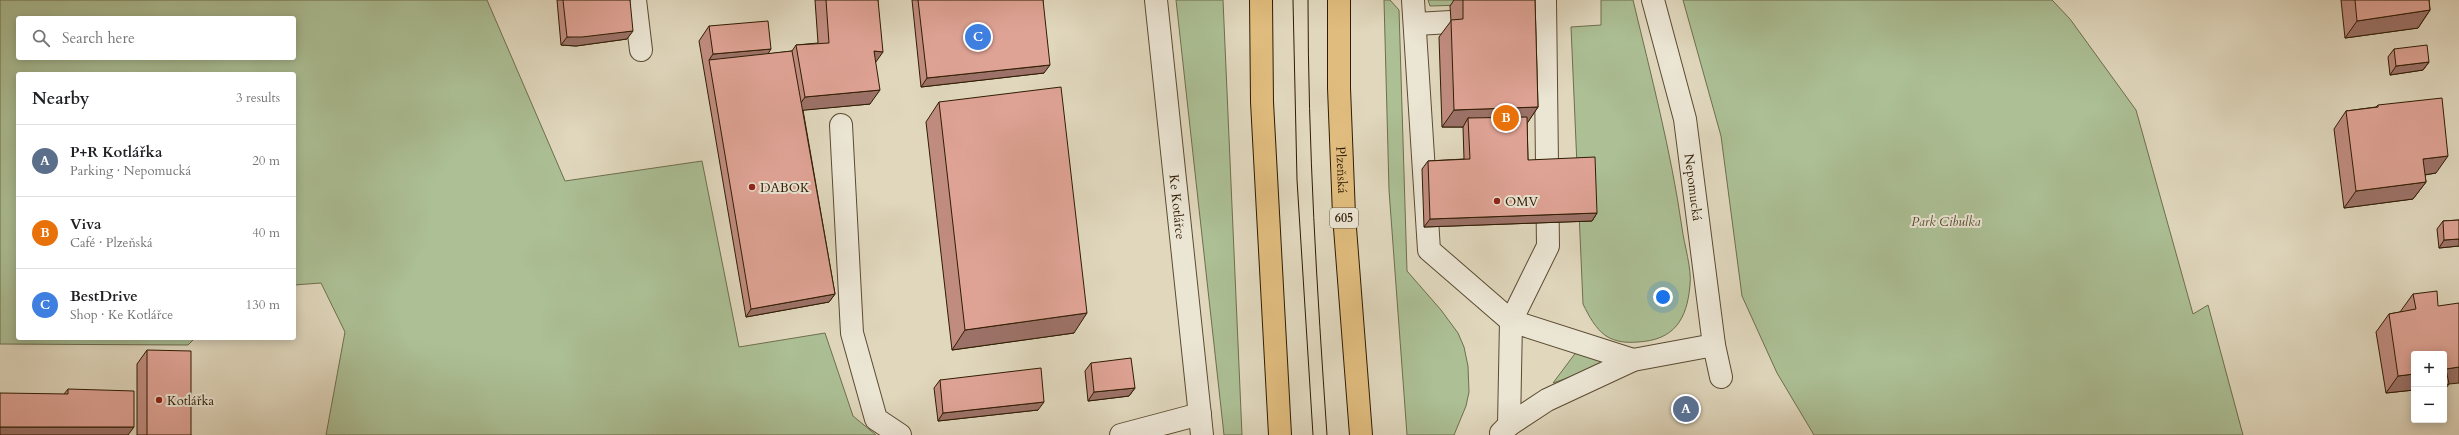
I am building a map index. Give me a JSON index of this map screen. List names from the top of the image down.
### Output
{
  "streets": {
    "main road": ["Plzeňská", "605"],
    "street": ["Nepomucká", "Ke Kotlářce"]
  },
  "parks": ["Park Cibulka"],
  "places": ["DABOK", "OMV", "Kotlářka"],
  "page": {
    "search": "Search here",
    "pins": ["C", "B", "A"],
    "heading": ["Nearby", "3 results"],
    "list": [
      {
        "mark": "A",
        "name": "P+R Kotlářka",
        "note": "Parking · Nepomucká",
        "value": "20 m"
      },
      {
        "mark": "B",
        "name": "Viva",
        "note": "Café · Plzeňská",
        "value": "40 m"
      },
      {
        "mark": "C",
        "name": "BestDrive",
        "note": "Shop · Ke Kotlářce",
        "value": "130 m"
      }
    ],
    "map_buttons": ["+", "−"]
  }
}
